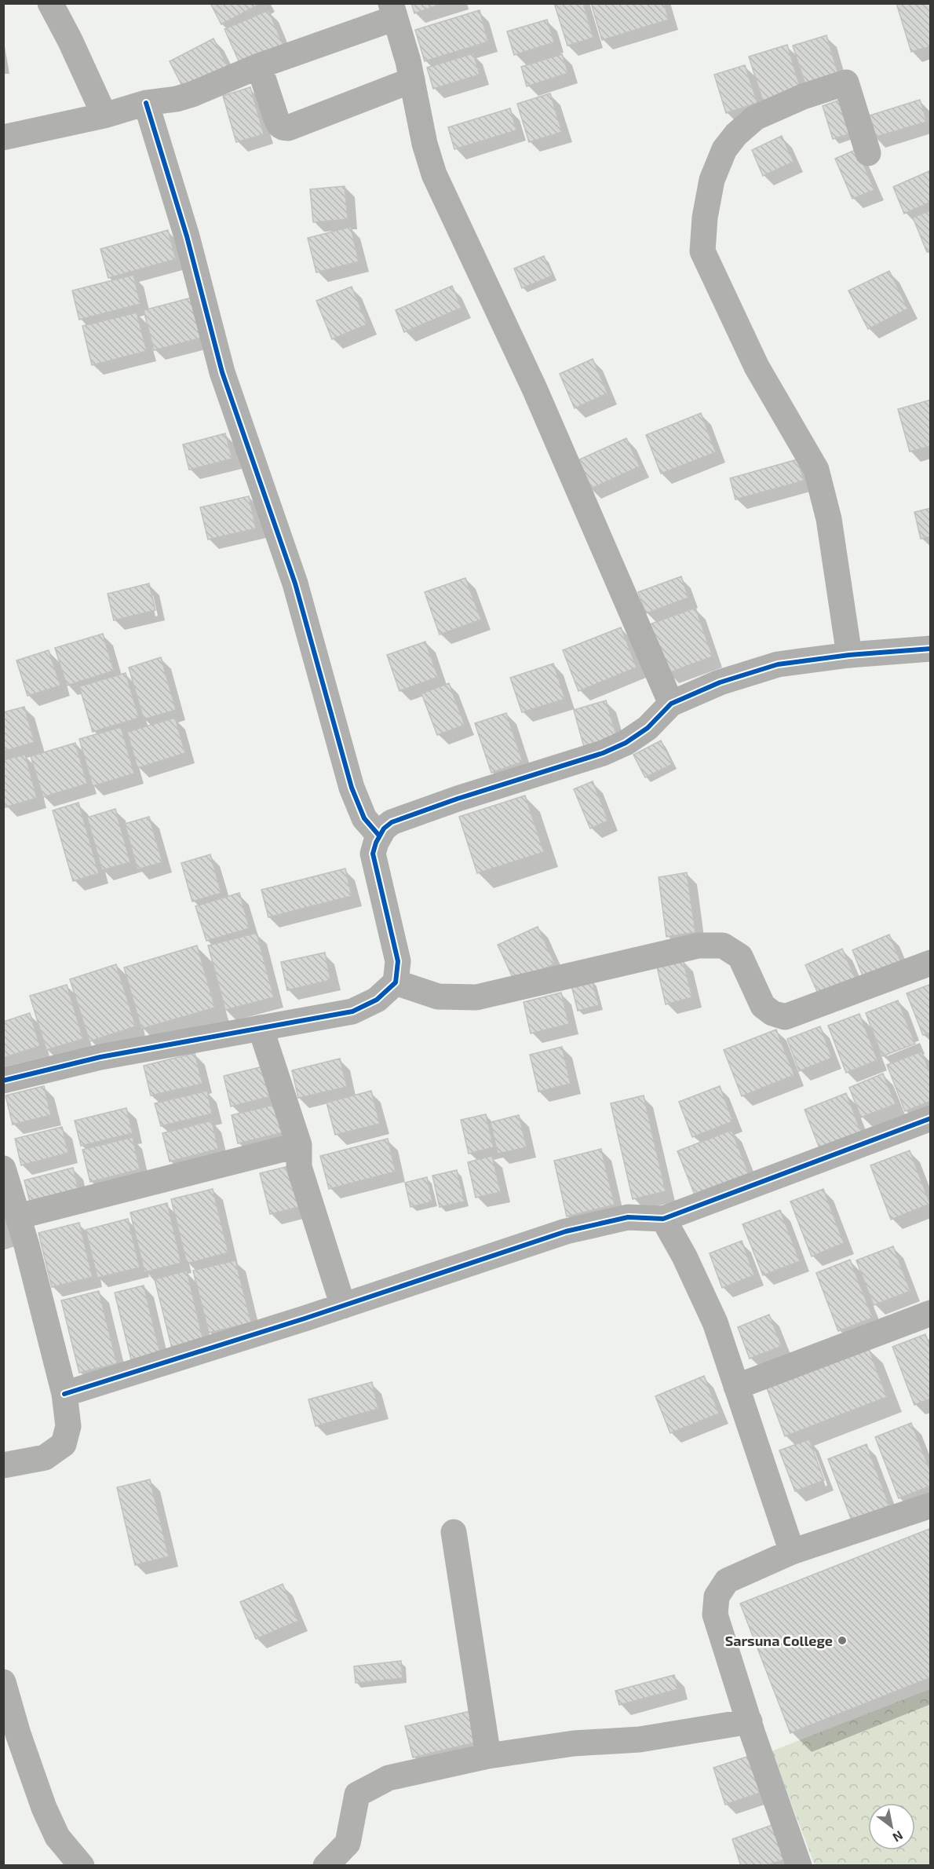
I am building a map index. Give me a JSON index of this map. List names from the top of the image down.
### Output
{
  "places": ["Sarsuna College"],
  "north": "bottom right"
}
